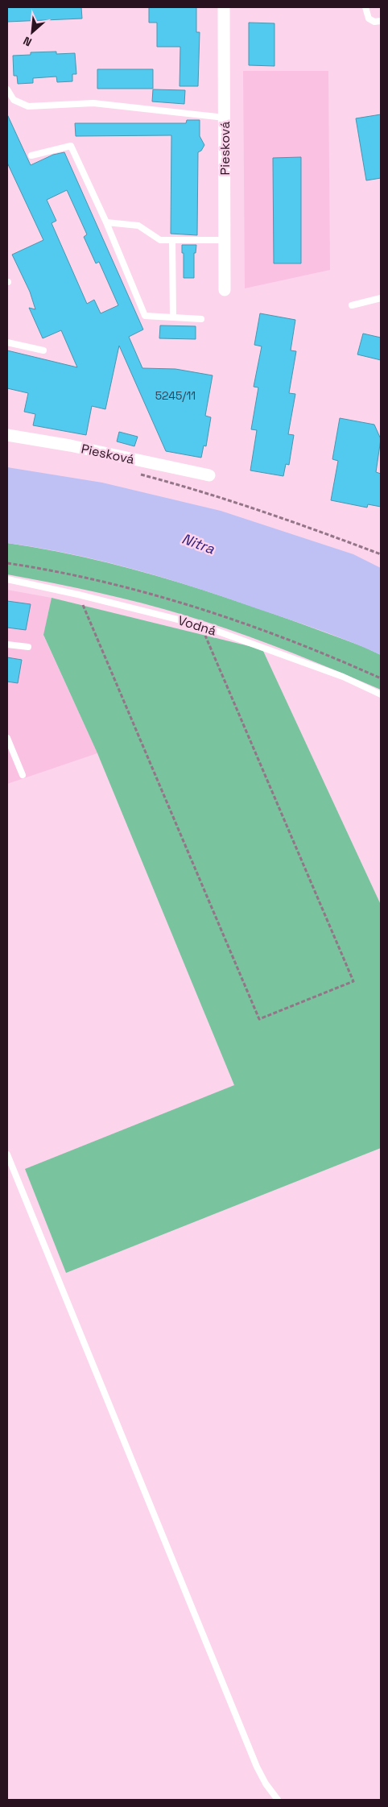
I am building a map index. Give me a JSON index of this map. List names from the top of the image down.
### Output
{
  "streets": {
    "street": ["Piesková"],
    "lane": ["Vodná"]
  },
  "water": ["Nitra"],
  "house_numbers": ["5245/11"],
  "north": "bottom left"
}
